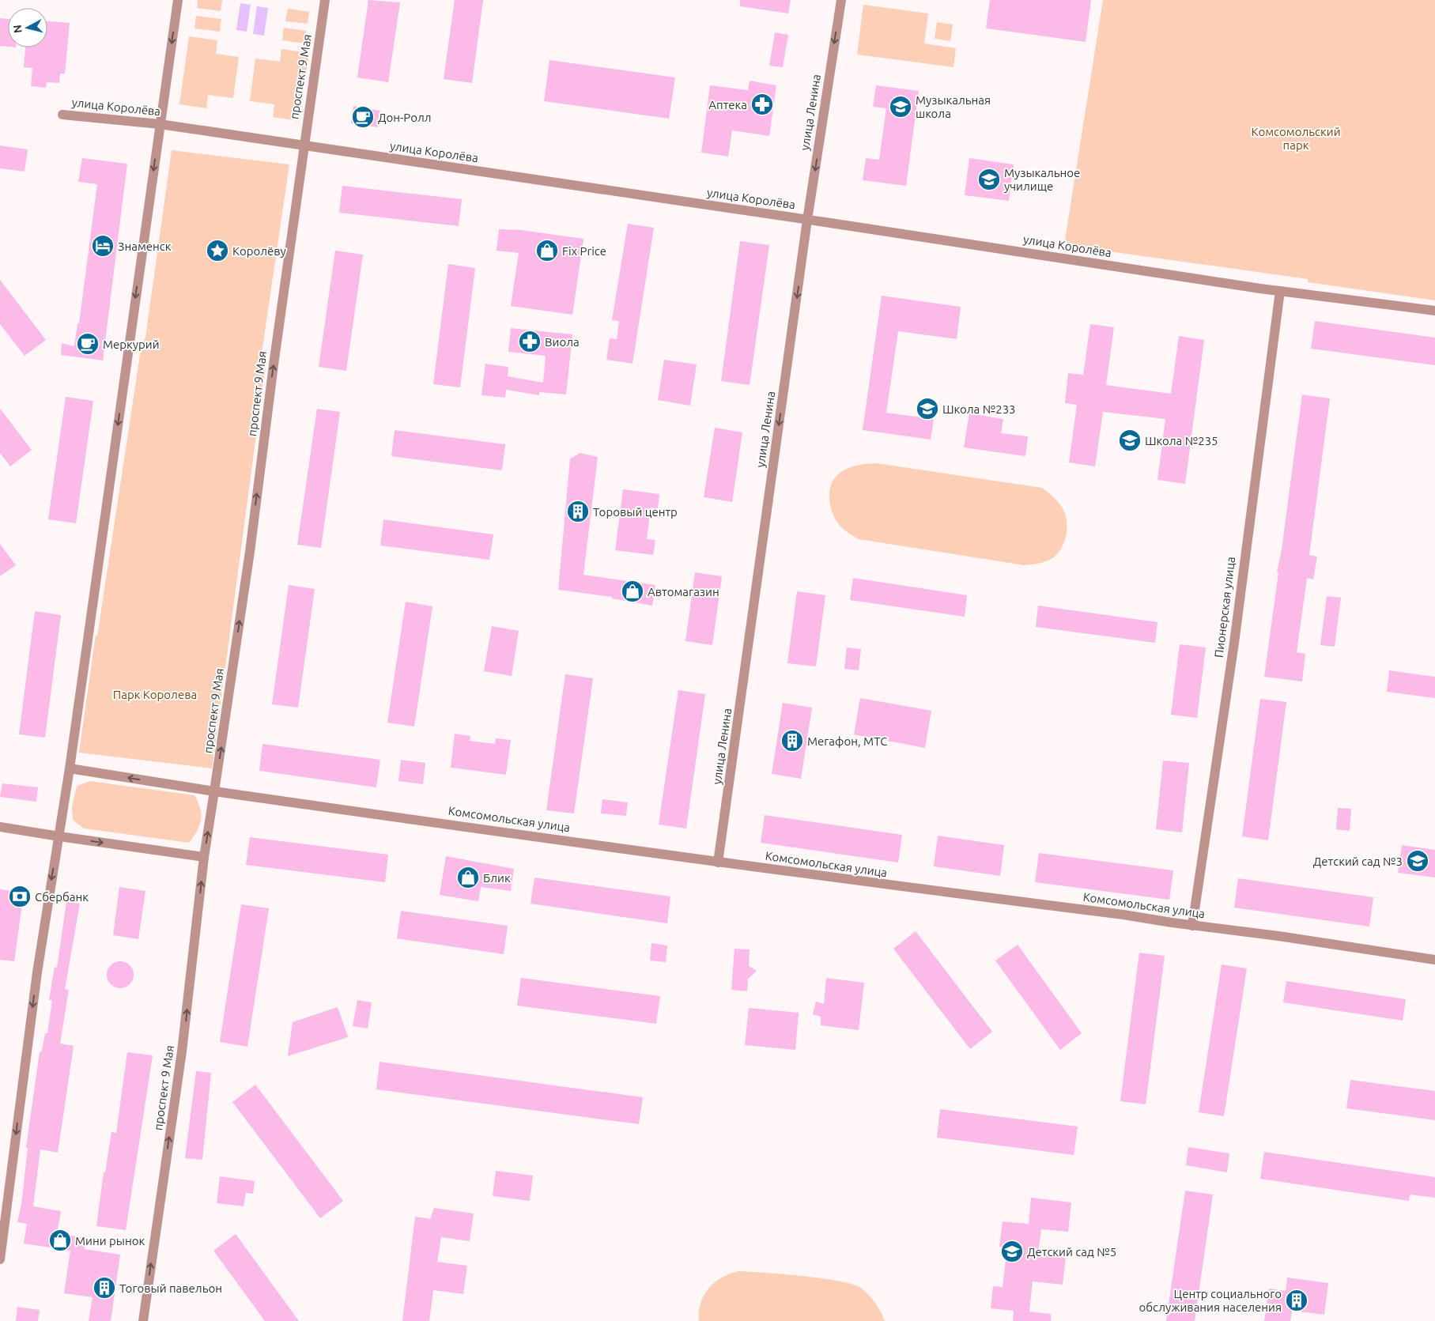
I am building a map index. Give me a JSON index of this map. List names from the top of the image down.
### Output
{
  "streets": {
    "street": [
      "проспект 9 Мая",
      "улица Королёва",
      "улица Ленина",
      "Пионерская улица",
      "Комсомольская улица"
    ]
  },
  "crossings": [
    ["проспект 9 Мая", "улица Королёва"],
    ["проспект 9 Мая", "Комсомольская улица"],
    ["улица Королёва", "улица Ленина"],
    ["улица Королёва", "Пионерская улица"],
    ["улица Ленина", "Комсомольская улица"],
    ["Пионерская улица", "Комсомольская улица"]
  ],
  "one_way": ["проспект 9 Мая", "улица Ленина"],
  "parks": ["Комсомольский парк", "Парк Королева"],
  "places": {
    "pharmacy": ["Аптека", "Виола"],
    "school or university": [
      "Музыкальная школа",
      "Музыкальное училище",
      "Школа №233",
      "Школа №235",
      "Детский сад №3",
      "Детский сад №5"
    ],
    "cafe": ["Дон-Ролл", "Меркурий"],
    "hotel": ["Знаменск"],
    "place": ["Королёву"],
    "shop": [
      "Fix Price",
      "Автомагазин",
      "Блик",
      "Мини рынок"
    ],
    "building": [
      "Торовый центр",
      "Мегафон, МТС",
      "Тоговый павельон",
      "Центр социального обслуживания населения"
    ],
    "bank": ["Сбербанк"]
  },
  "north": "left"
}
